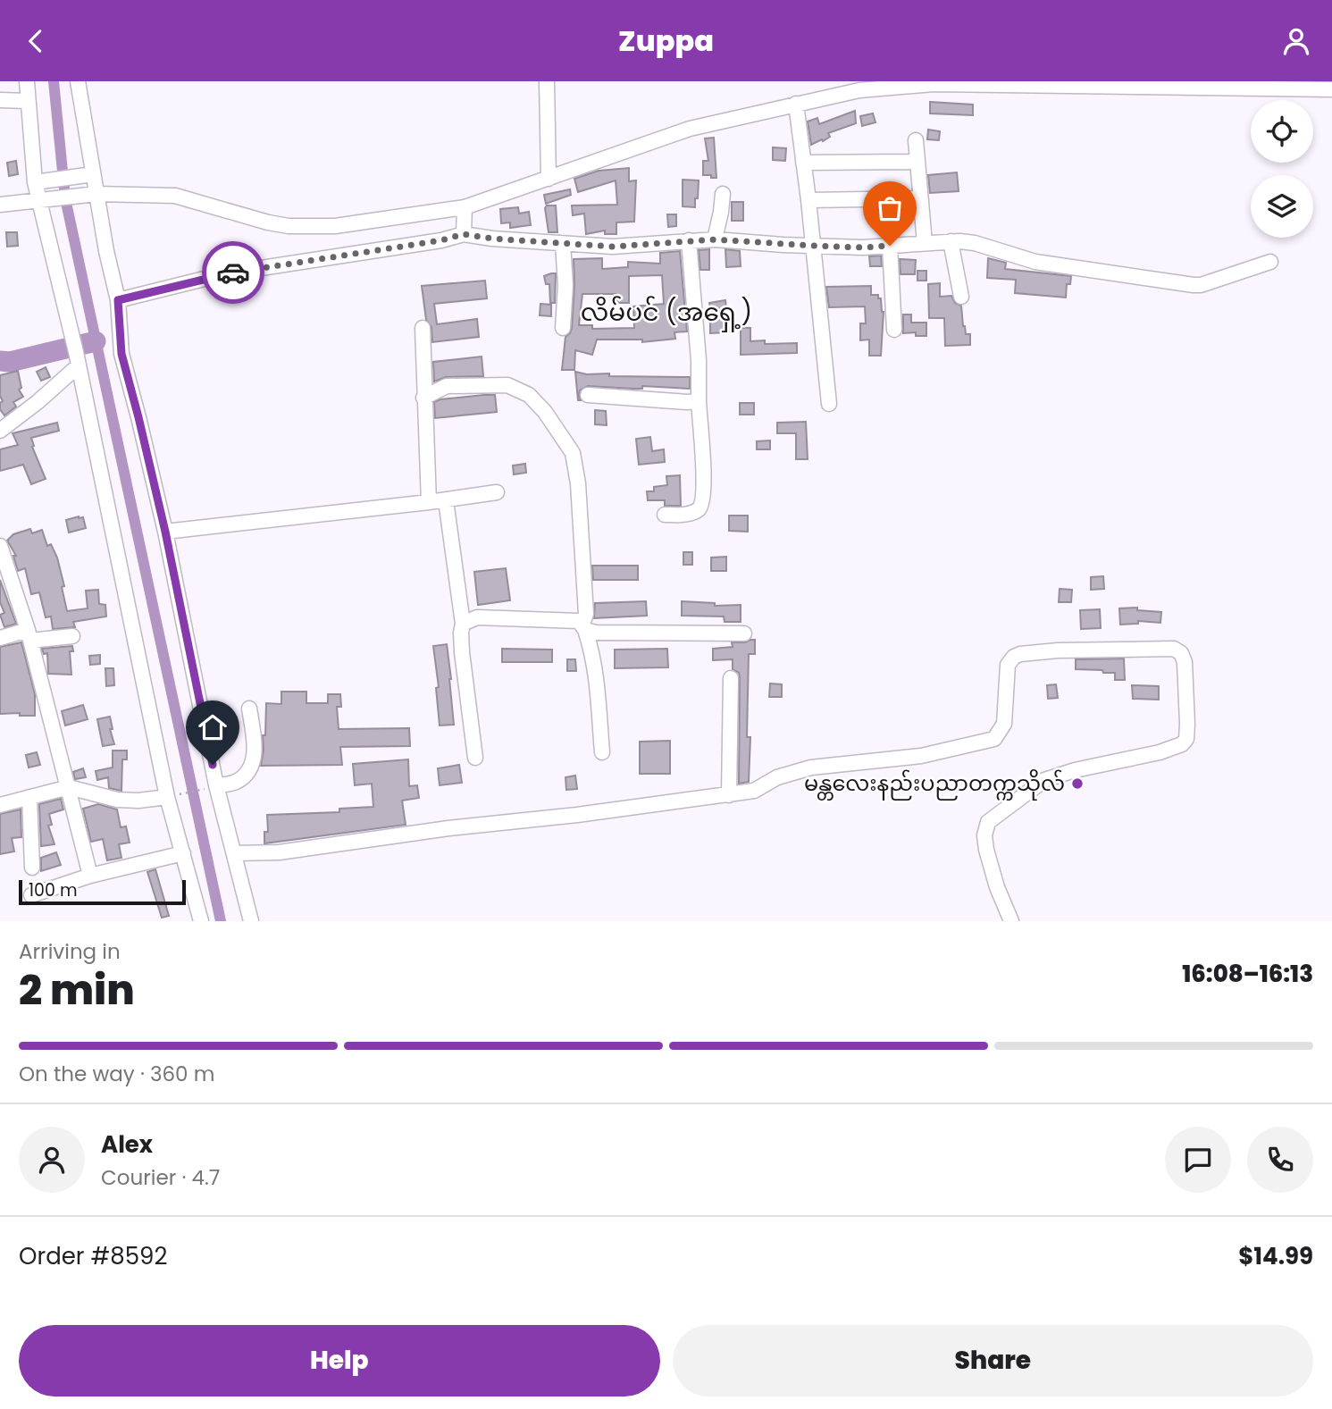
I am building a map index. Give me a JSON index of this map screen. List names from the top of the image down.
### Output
{
  "districts": ["လိမ်ပင် (အရှေ့)"],
  "places": ["မန္တလေးနည်းပညာတက္ကသိုလ်"],
  "scale_bar": "100 m",
  "page": {
    "header": "Zuppa",
    "scale": "100 m",
    "heading": ["2 min", "Arriving in", "16:08–16:13"],
    "panel": [
      "Alex",
      "Courier · 4.7",
      "Order #8592",
      "$14.99"
    ],
    "bar": "On the way · 360 m",
    "buttons": ["Help", "Share"]
  }
}
